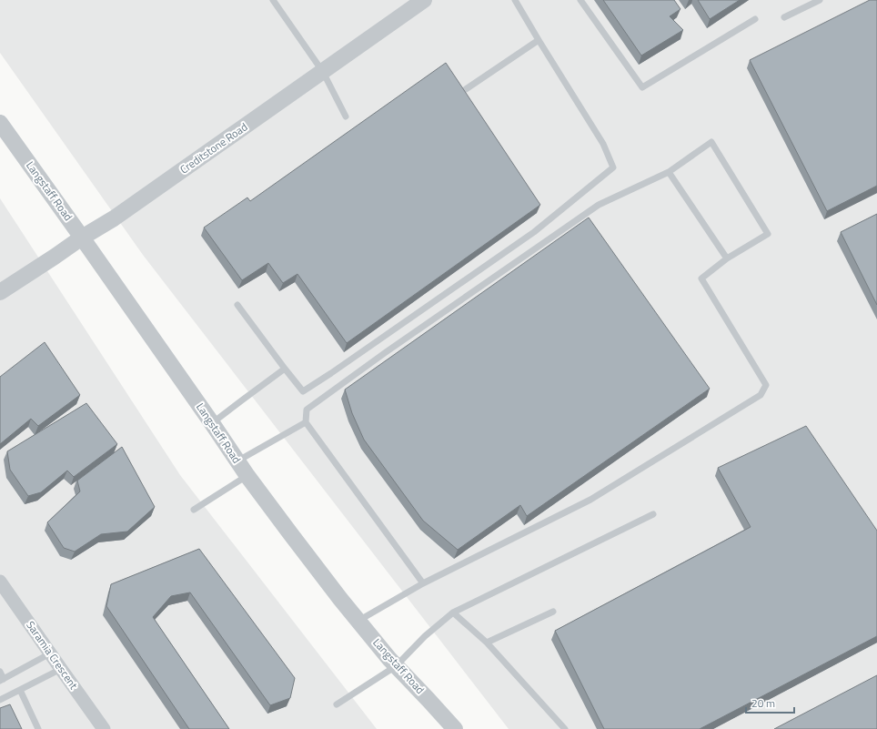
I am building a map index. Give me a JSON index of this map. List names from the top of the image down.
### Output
{
  "streets": {
    "street": ["Creditstone Road", "Langstaff Road", "Saramia Crescent"]
  },
  "crossings": [
    ["Creditstone Road", "Langstaff Road"]
  ],
  "scale_bar": "20 m"
}
